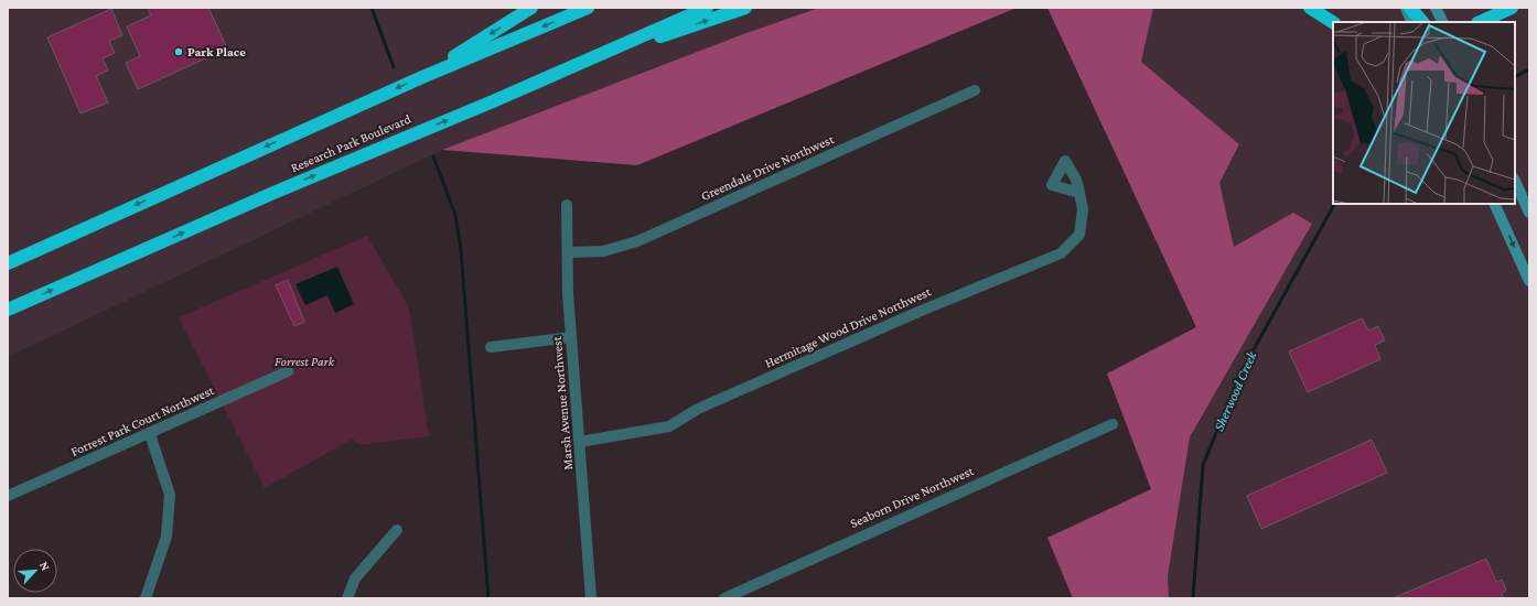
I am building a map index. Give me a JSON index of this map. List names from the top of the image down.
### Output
{
  "streets": {
    "highway": ["Research Park Boulevard"],
    "street": [
      "Greendale Drive Northwest",
      "Hermitage Wood Drive Northwest",
      "Marsh Avenue Northwest",
      "Forrest Park Court Northwest",
      "Seaborn Drive Northwest"
    ]
  },
  "crossings": [
    ["Greendale Drive Northwest", "Marsh Avenue Northwest"],
    ["Hermitage Wood Drive Northwest", "Marsh Avenue Northwest"]
  ],
  "water": ["Sherwood Creek"],
  "parks": ["Forrest Park"],
  "places": ["Park Place"],
  "north": "top right"
}
